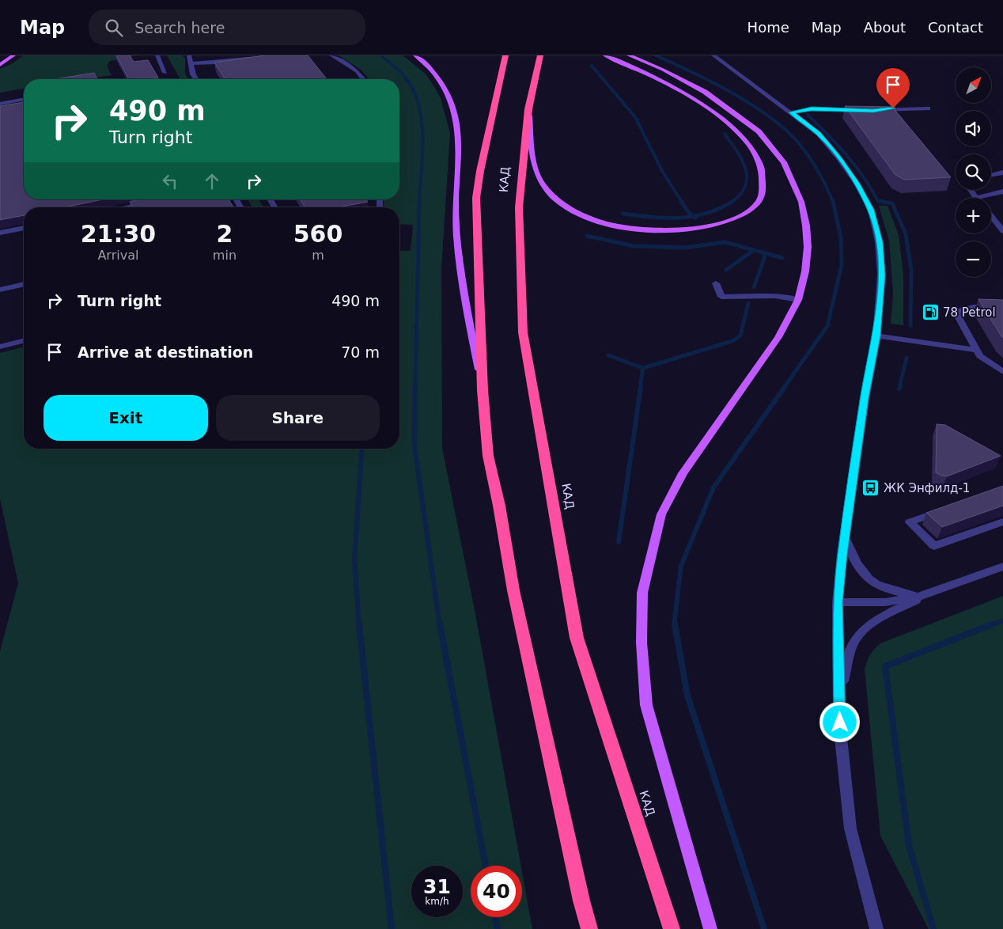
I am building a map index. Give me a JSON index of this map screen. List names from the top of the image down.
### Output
{
  "streets": {
    "highway": ["КАД"]
  },
  "places": {
    "fuel station": ["78 Petrol"],
    "bus stop": ["ЖК Энфилд-1"]
  },
  "north": "top right",
  "page": {
    "header": "Map",
    "search": "Search here",
    "nav": [
      "Home",
      "Map",
      "About",
      "Contact"
    ],
    "map_buttons": ["+", "−"],
    "turn": ["490 m", "Turn right"],
    "eta": [
      "21:30",
      "Arrival",
      "2",
      "min",
      "560",
      "m"
    ],
    "list": [
      {
        "name": "Turn right",
        "value": "490 m"
      },
      {
        "name": "Arrive at destination",
        "value": "70 m"
      }
    ],
    "buttons": ["Exit", "Share"],
    "speed": "31 km/h",
    "limit": "40"
  }
}
